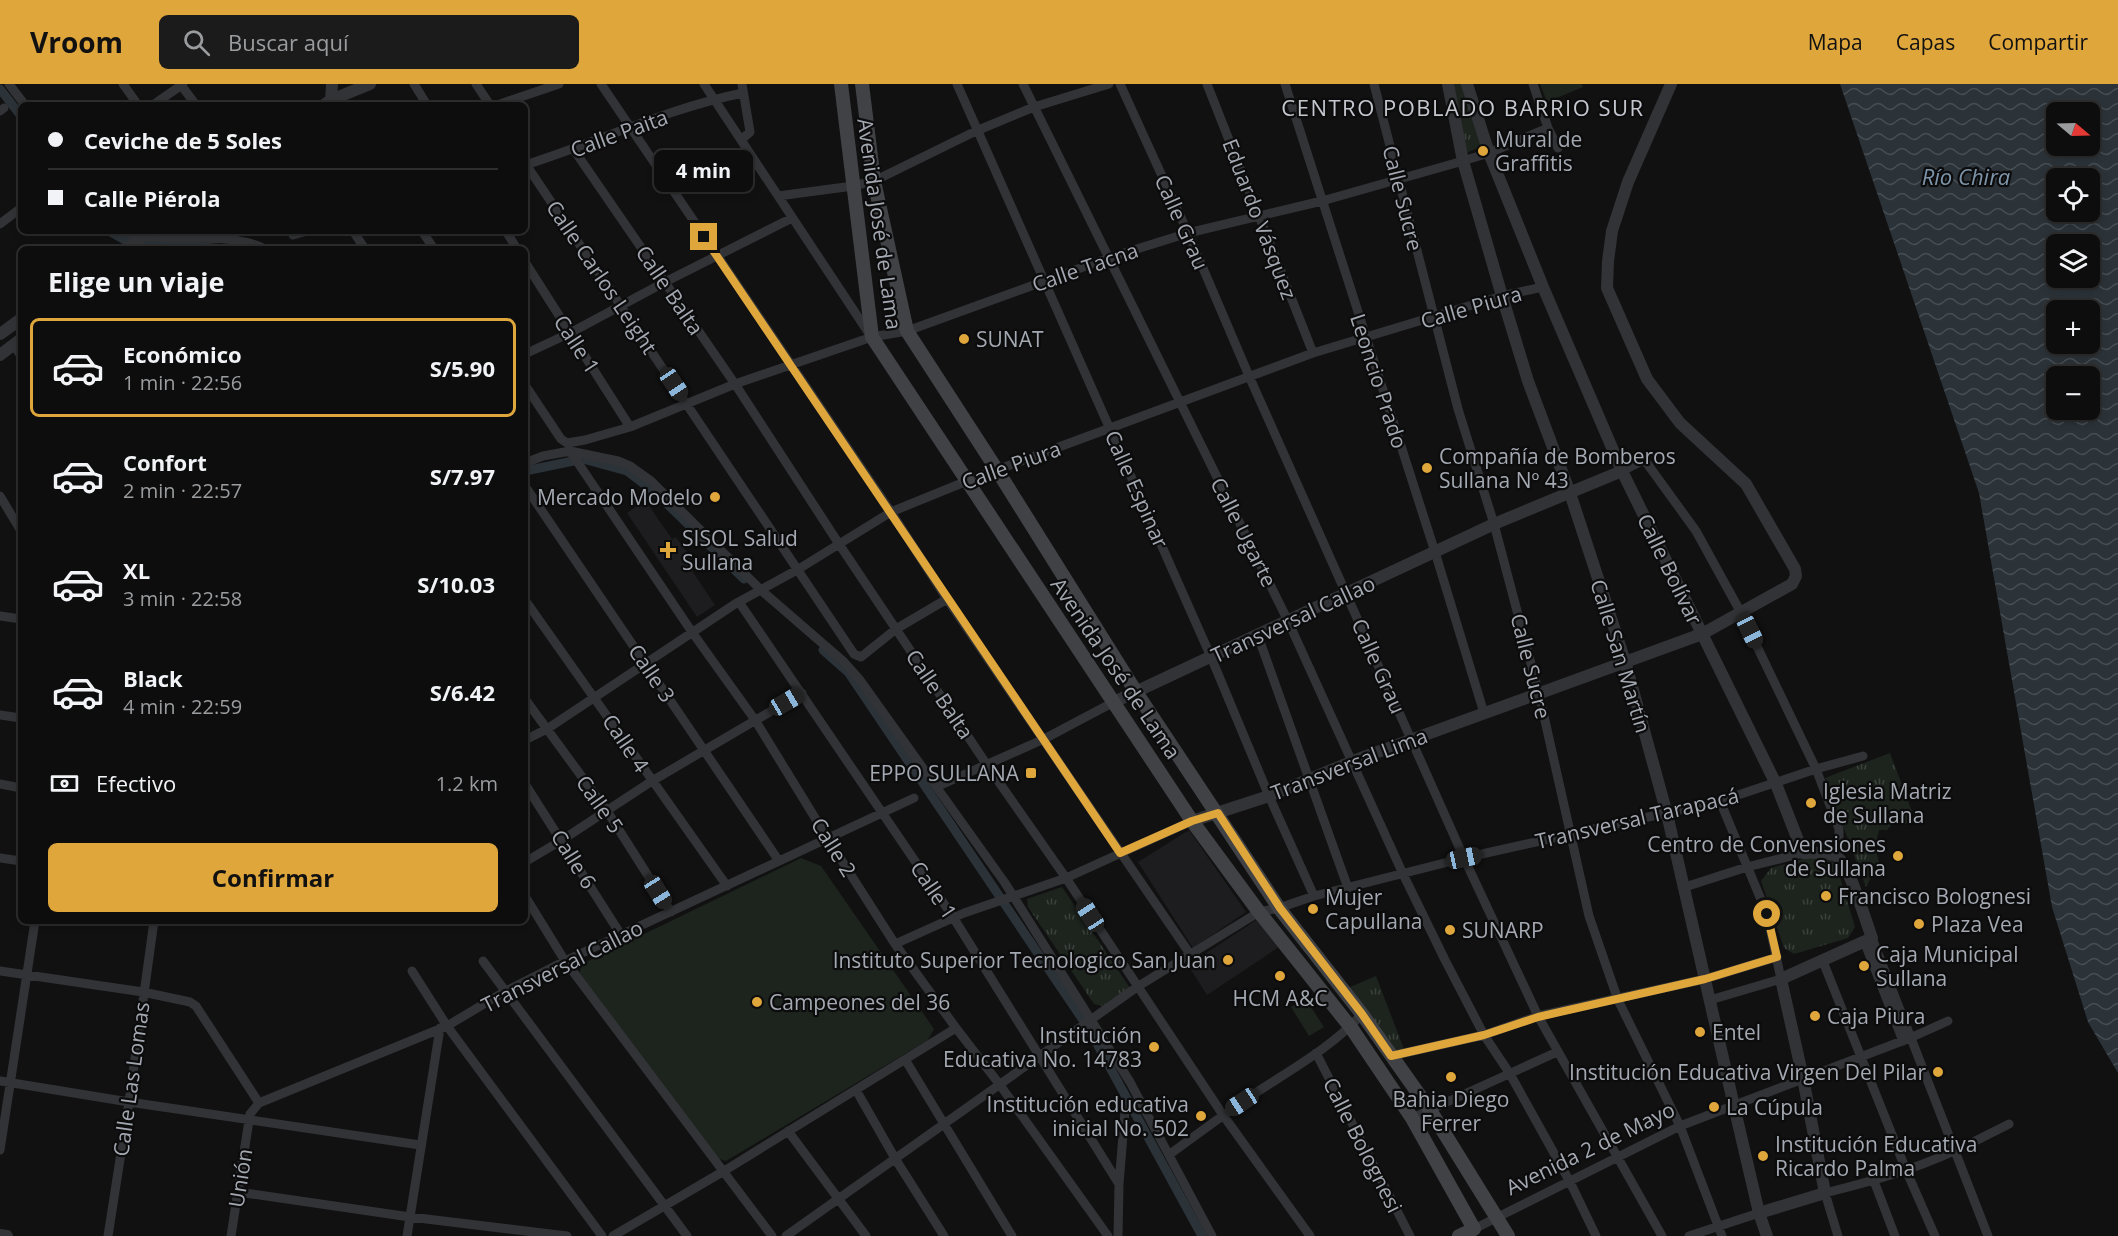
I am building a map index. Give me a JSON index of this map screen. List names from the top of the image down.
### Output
{
  "streets": {
    "main road": ["Avenida José de Lama", "Avenida 2 de Mayo"],
    "street": [
      "Calle Paita",
      "Calle Sucre",
      "Eduardo Vásquez",
      "Calle Grau",
      "Calle Tacna",
      "Calle Carlos Leight",
      "Calle Balta",
      "Calle Piura",
      "Calle 1",
      "Leoncio Prado",
      "Calle Espinar",
      "Calle Ugarte",
      "Calle Bolívar",
      "Transversal Callao",
      "Calle San Martín",
      "Calle 3",
      "Calle 4",
      "Transversal Lima",
      "Calle 5",
      "Transversal Tarapacá",
      "Calle 2",
      "Calle 6",
      "Calle Las Lomas",
      "Calle Bolognesi",
      "Unión"
    ]
  },
  "crossings": [
    ["Calle Paita", "Calle Balta"],
    ["Calle Sucre", "Calle Tacna"],
    ["Calle Sucre", "Calle Piura"],
    ["Calle Sucre", "Transversal Callao"],
    ["Calle Sucre", "Transversal Lima"],
    ["Calle Sucre", "Transversal Tarapacá"],
    ["Calle Sucre", "Avenida 2 de Mayo"],
    ["Eduardo Vásquez", "Calle Tacna"],
    ["Eduardo Vásquez", "Calle Piura"],
    ["Calle Grau", "Calle Tacna"],
    ["Calle Grau", "Calle Piura"],
    ["Calle Grau", "Transversal Callao"],
    ["Calle Grau", "Transversal Lima"],
    ["Calle Grau", "Transversal Tarapacá"],
    ["Calle Grau", "Avenida 2 de Mayo"],
    ["Avenida José de Lama", "Calle Tacna"],
    ["Avenida José de Lama", "Calle Piura"],
    ["Avenida José de Lama", "Transversal Callao"],
    ["Avenida José de Lama", "Transversal Lima"],
    ["Avenida José de Lama", "Transversal Tarapacá"],
    ["Avenida José de Lama", "Avenida 2 de Mayo"],
    ["Calle Tacna", "Calle Carlos Leight"],
    ["Calle Tacna", "Calle Balta"],
    ["Calle Tacna", "Calle 1"],
    ["Calle Tacna", "Leoncio Prado"],
    ["Calle Tacna", "Calle Espinar"],
    ["Calle Tacna", "Calle Ugarte"],
    ["Calle Tacna", "Calle Bolívar"],
    ["Calle Tacna", "Calle San Martín"],
    ["Calle Carlos Leight", "Calle Balta"],
    ["Calle Carlos Leight", "Calle Piura"],
    ["Calle Balta", "Calle Piura"],
    ["Calle Balta", "Transversal Callao"],
    ["Calle Balta", "Transversal Lima"],
    ["Calle Balta", "Transversal Tarapacá"],
    ["Calle Piura", "Calle 1"],
    ["Calle Piura", "Leoncio Prado"],
    ["Calle Piura", "Calle Espinar"],
    ["Calle Piura", "Calle Ugarte"],
    ["Calle Piura", "Calle Bolívar"],
    ["Calle Piura", "Calle San Martín"],
    ["Calle Piura", "Calle 3"],
    ["Calle Piura", "Calle 4"],
    ["Calle Piura", "Calle 5"],
    ["Calle Piura", "Calle 2"],
    ["Calle 1", "Transversal Callao"],
    ["Calle 1", "Transversal Lima"],
    ["Calle 1", "Transversal Tarapacá"],
    ["Leoncio Prado", "Transversal Callao"],
    ["Leoncio Prado", "Transversal Lima"],
    ["Calle Espinar", "Transversal Callao"],
    ["Calle Espinar", "Transversal Lima"],
    ["Calle Espinar", "Transversal Tarapacá"],
    ["Calle Ugarte", "Transversal Callao"],
    ["Calle Ugarte", "Transversal Lima"],
    ["Calle Ugarte", "Transversal Tarapacá"],
    ["Calle Ugarte", "Avenida 2 de Mayo"],
    ["Calle Bolívar", "Transversal Callao"],
    ["Calle Bolívar", "Transversal Lima"],
    ["Calle Bolívar", "Transversal Tarapacá"],
    ["Transversal Callao", "Calle San Martín"],
    ["Transversal Callao", "Calle 3"],
    ["Transversal Callao", "Calle 4"],
    ["Transversal Callao", "Transversal Lima"],
    ["Transversal Callao", "Calle 5"],
    ["Transversal Callao", "Calle 2"],
    ["Transversal Callao", "Calle 6"],
    ["Calle San Martín", "Transversal Lima"],
    ["Calle San Martín", "Transversal Tarapacá"],
    ["Calle San Martín", "Avenida 2 de Mayo"],
    ["Transversal Lima", "Calle 2"],
    ["Transversal Tarapacá", "Calle 2"]
  ],
  "districts": ["CENTRO POBLADO BARRIO SUR"],
  "water": ["Río Chira"],
  "places": {
    "other": [
      "Mural de Graffitis",
      "SUNAT",
      "Compañía de Bomberos Sullana Nº 43",
      "Mercado Modelo",
      "Iglesia Matriz de Sullana",
      "Centro de Convensiones de Sullana",
      "Francisco Bolognesi",
      "Mujer Capullana",
      "Plaza Vea",
      "SUNARP",
      "Instituto Superior Tecnologico San Juan",
      "Caja Municipal Sullana",
      "HCM A&C",
      "Campeones del 36",
      "Caja Piura",
      "Entel",
      "Institución Educativa No. 14783",
      "Institución Educativa Virgen Del Pilar",
      "Bahia Diego Ferrer",
      "La Cúpula",
      "Institución educativa inicial No. 502",
      "Institución Educativa Ricardo Palma"
    ],
    "health": ["SISOL Salud Sullana"],
    "transit": ["EPPO SULLANA"]
  },
  "north": "right",
  "page": {
    "header": "Vroom",
    "search": "Buscar aquí",
    "nav": ["Mapa", "Capas", "Compartir"],
    "map_buttons": ["+", "−"],
    "banner": ["Ceviche de 5 Soles", "Calle Piérola"],
    "bubble": "4 min",
    "heading": "Elige un viaje",
    "list": [
      {
        "name": "Económico",
        "note": "1 min · 22:56",
        "value": "S/5.90"
      },
      {
        "name": "Confort",
        "note": "2 min · 22:57",
        "value": "S/7.97"
      },
      {
        "name": "XL",
        "note": "3 min · 22:58",
        "value": "S/10.03"
      },
      {
        "name": "Black",
        "note": "4 min · 22:59",
        "value": "S/6.42"
      }
    ],
    "pay": ["Efectivo", "1.2 km"],
    "buttons": "Confirmar"
  }
}
